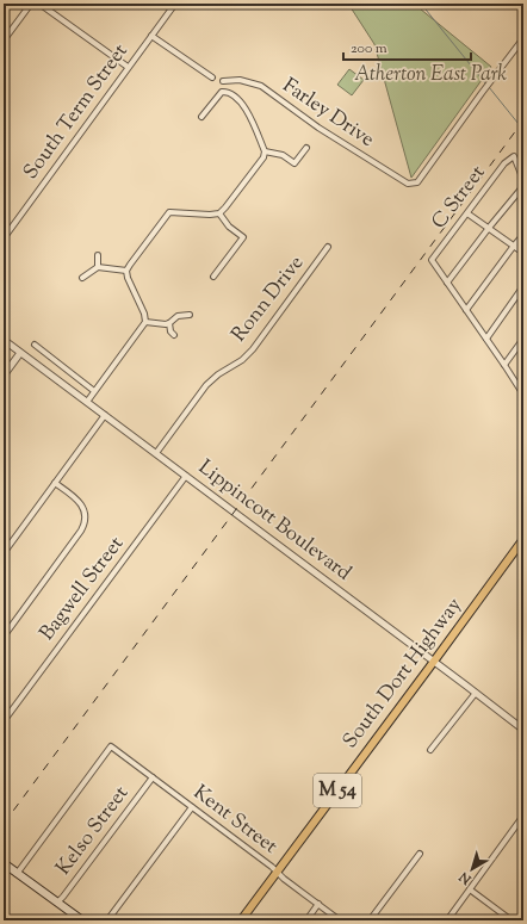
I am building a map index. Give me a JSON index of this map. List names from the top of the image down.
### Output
{
  "streets": {
    "main road": ["South Dort Highway", "M 54"],
    "street": [
      "South Term Street",
      "Farley Drive",
      "C Street",
      "Ronn Drive",
      "Lippincott Boulevard",
      "Bagwell Street",
      "Kent Street",
      "Kelso Street"
    ]
  },
  "crossings": [
    ["Ronn Drive", "Lippincott Boulevard"],
    ["Lippincott Boulevard", "Bagwell Street"],
    ["Lippincott Boulevard", "South Dort Highway"],
    ["South Dort Highway", "Kent Street"],
    ["Kent Street", "Kelso Street"]
  ],
  "parks": ["Atherton East Park"],
  "scale_bar": "200 m",
  "north": "bottom left"
}
